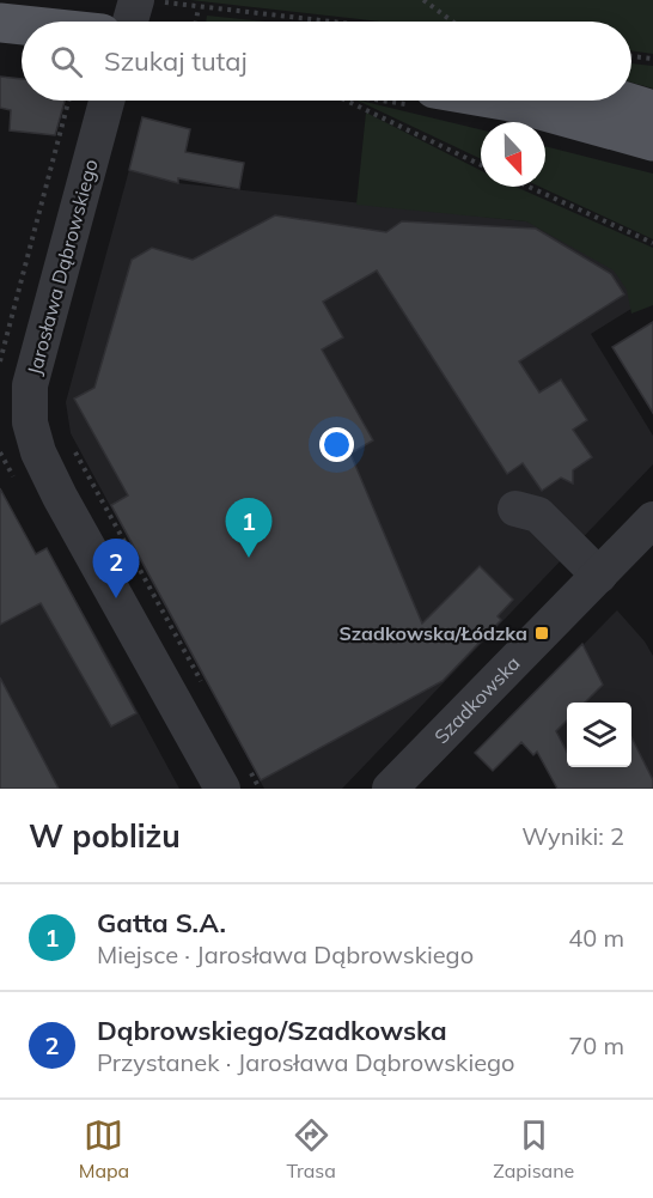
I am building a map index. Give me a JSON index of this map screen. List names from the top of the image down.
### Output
{
  "streets": {
    "street": ["Jarosława Dąbrowskiego", "Szadkowska"]
  },
  "places": {
    "transit": ["Szadkowska/Łódzka"]
  },
  "north": "bottom",
  "page": {
    "search": "Szukaj tutaj",
    "pins": ["1", "2"],
    "heading": ["W pobliżu", "Wyniki: 2"],
    "list": [
      {
        "mark": "1",
        "name": "Gatta S.A.",
        "note": "Miejsce · Jarosława Dąbrowskiego",
        "value": "40 m"
      },
      {
        "mark": "2",
        "name": "Dąbrowskiego/Szadkowska",
        "note": "Przystanek · Jarosława Dąbrowskiego",
        "value": "70 m"
      }
    ],
    "nav": ["Mapa", "Trasa", "Zapisane"]
  }
}
